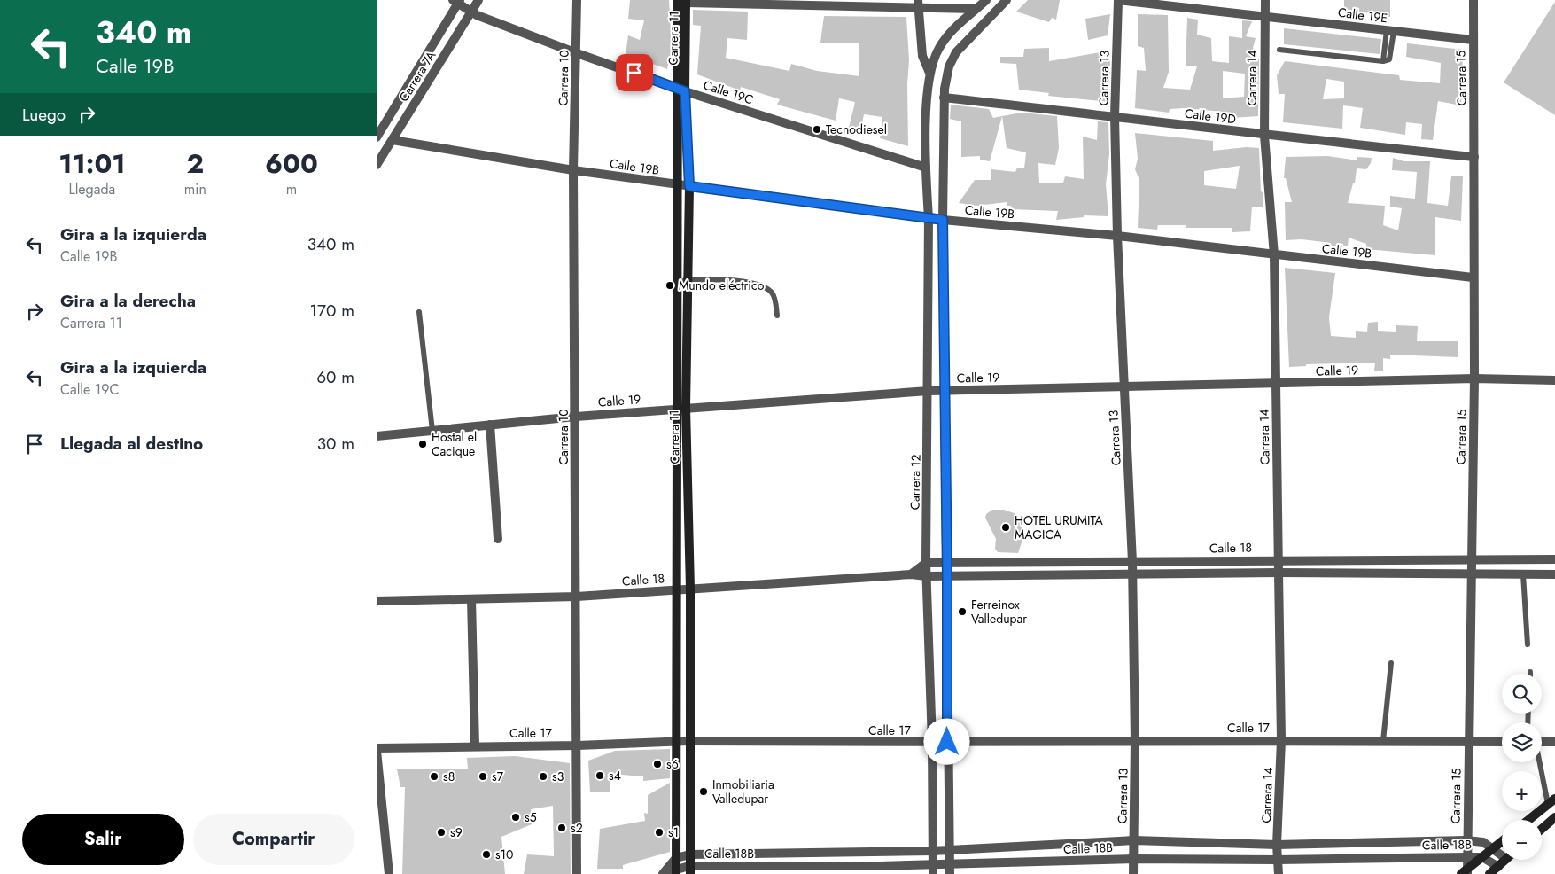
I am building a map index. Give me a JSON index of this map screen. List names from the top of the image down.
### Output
{
  "streets": {
    "main road": ["Carrera 11"],
    "street": [
      "Calle 19E",
      "Carrera 7A",
      "Carrera 10",
      "Carrera 13",
      "Carrera 14",
      "Carrera 15",
      "Calle 19C",
      "Calle 19D",
      "Calle 19B",
      "Calle 19",
      "Carrera 12",
      "Calle 18",
      "Calle 17",
      "Calle 18B"
    ]
  },
  "crossings": [
    ["Calle 19E", "Carrera 13"],
    ["Calle 19E", "Carrera 14"],
    ["Calle 19E", "Carrera 15"],
    ["Carrera 11", "Calle 19C"],
    ["Carrera 11", "Calle 19B"],
    ["Carrera 11", "Calle 19"],
    ["Carrera 11", "Calle 18"],
    ["Carrera 11", "Calle 17"],
    ["Carrera 11", "Calle 18B"],
    ["Carrera 7A", "Calle 19C"],
    ["Carrera 7A", "Calle 19B"],
    ["Carrera 10", "Calle 19C"],
    ["Carrera 10", "Calle 19B"],
    ["Carrera 10", "Calle 19"],
    ["Carrera 10", "Calle 18"],
    ["Carrera 10", "Calle 17"],
    ["Carrera 13", "Calle 19D"],
    ["Carrera 13", "Calle 19B"],
    ["Carrera 13", "Calle 19"],
    ["Carrera 13", "Calle 18"],
    ["Carrera 13", "Calle 17"],
    ["Carrera 13", "Calle 18B"],
    ["Carrera 14", "Calle 19D"],
    ["Carrera 14", "Calle 19B"],
    ["Carrera 14", "Calle 19"],
    ["Carrera 14", "Calle 18"],
    ["Carrera 14", "Calle 17"],
    ["Carrera 14", "Calle 18B"],
    ["Carrera 15", "Calle 19D"],
    ["Carrera 15", "Calle 19B"],
    ["Carrera 15", "Calle 19"],
    ["Carrera 15", "Calle 18"],
    ["Carrera 15", "Calle 17"],
    ["Carrera 15", "Calle 18B"],
    ["Calle 19C", "Carrera 12"],
    ["Calle 19B", "Carrera 12"],
    ["Calle 19", "Carrera 12"],
    ["Carrera 12", "Calle 18"],
    ["Carrera 12", "Calle 17"],
    ["Carrera 12", "Calle 18B"]
  ],
  "places": [
    "Tecnodiesel",
    "Mundo eléctrico",
    "Hostal el Cacique",
    "HOTEL URUMITA MAGICA",
    "Ferreinox Valledupar",
    "s6",
    "s4",
    "s8",
    "s7",
    "s3",
    "Inmobiliaria Valledupar",
    "s5",
    "s2",
    "s9",
    "s1",
    "s10"
  ],
  "page": {
    "turn": ["340 m", "Calle 19B"],
    "then": "Luego",
    "eta": [
      "11:01",
      "Llegada",
      "2",
      "min",
      "600",
      "m"
    ],
    "list": [
      {
        "name": "Gira a la izquierda",
        "note": "Calle 19B",
        "value": "340 m"
      },
      {
        "name": "Gira a la derecha",
        "note": "Carrera 11",
        "value": "170 m"
      },
      {
        "name": "Gira a la izquierda",
        "note": "Calle 19C",
        "value": "60 m"
      },
      {
        "name": "Llegada al destino",
        "value": "30 m"
      }
    ],
    "map_buttons": ["+", "−"],
    "buttons": ["Salir", "Compartir"]
  }
}
